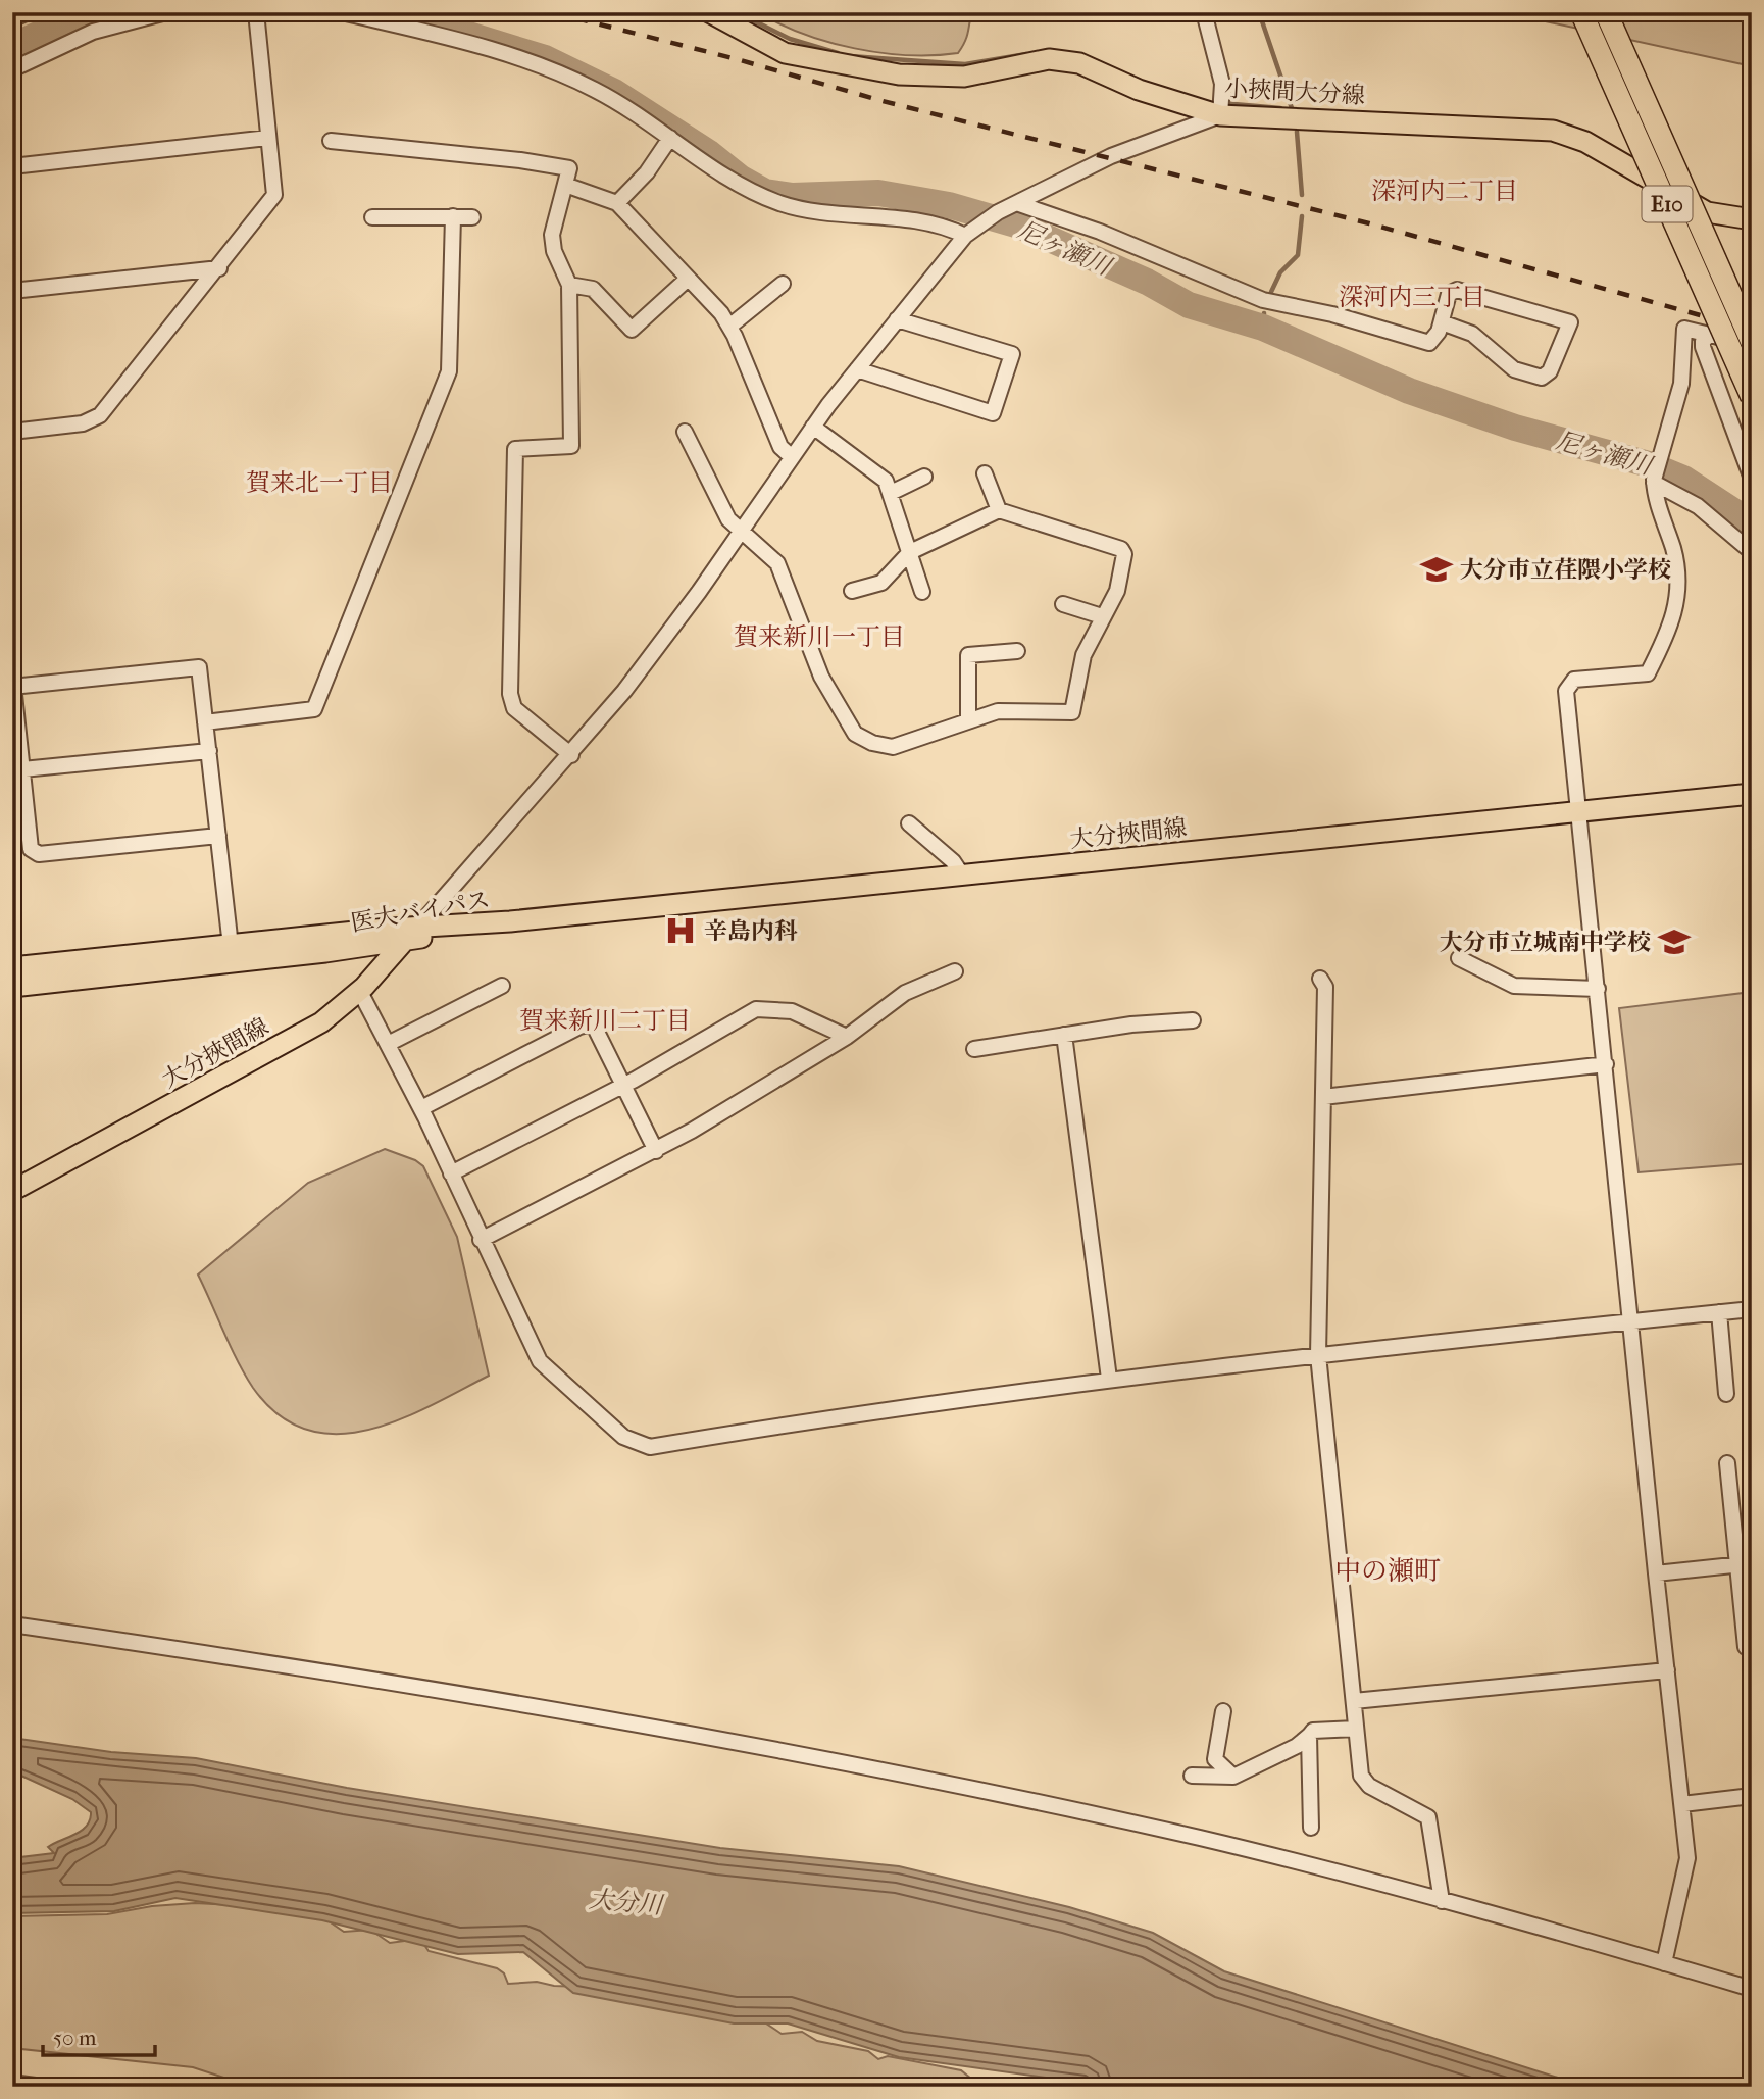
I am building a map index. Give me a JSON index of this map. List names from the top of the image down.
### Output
{
  "streets": {
    "highway": ["E10"],
    "main road": ["小挾間大分線", "大分挾間線", "医大バイパス"]
  },
  "crossings": [
    ["大分挾間線", "医大バイパス"]
  ],
  "districts": [
    "深河内二丁目",
    "深河内三丁目",
    "賀来北一丁目",
    "賀来新川一丁目",
    "賀来新川二丁目",
    "中の瀬町"
  ],
  "water": ["尼ヶ瀬川", "大分川"],
  "places": {
    "school or university": ["大分市立荏隈小学校", "大分市立城南中学校"],
    "hospital": ["辛島内科"]
  },
  "scale_bar": "50 m"
}
